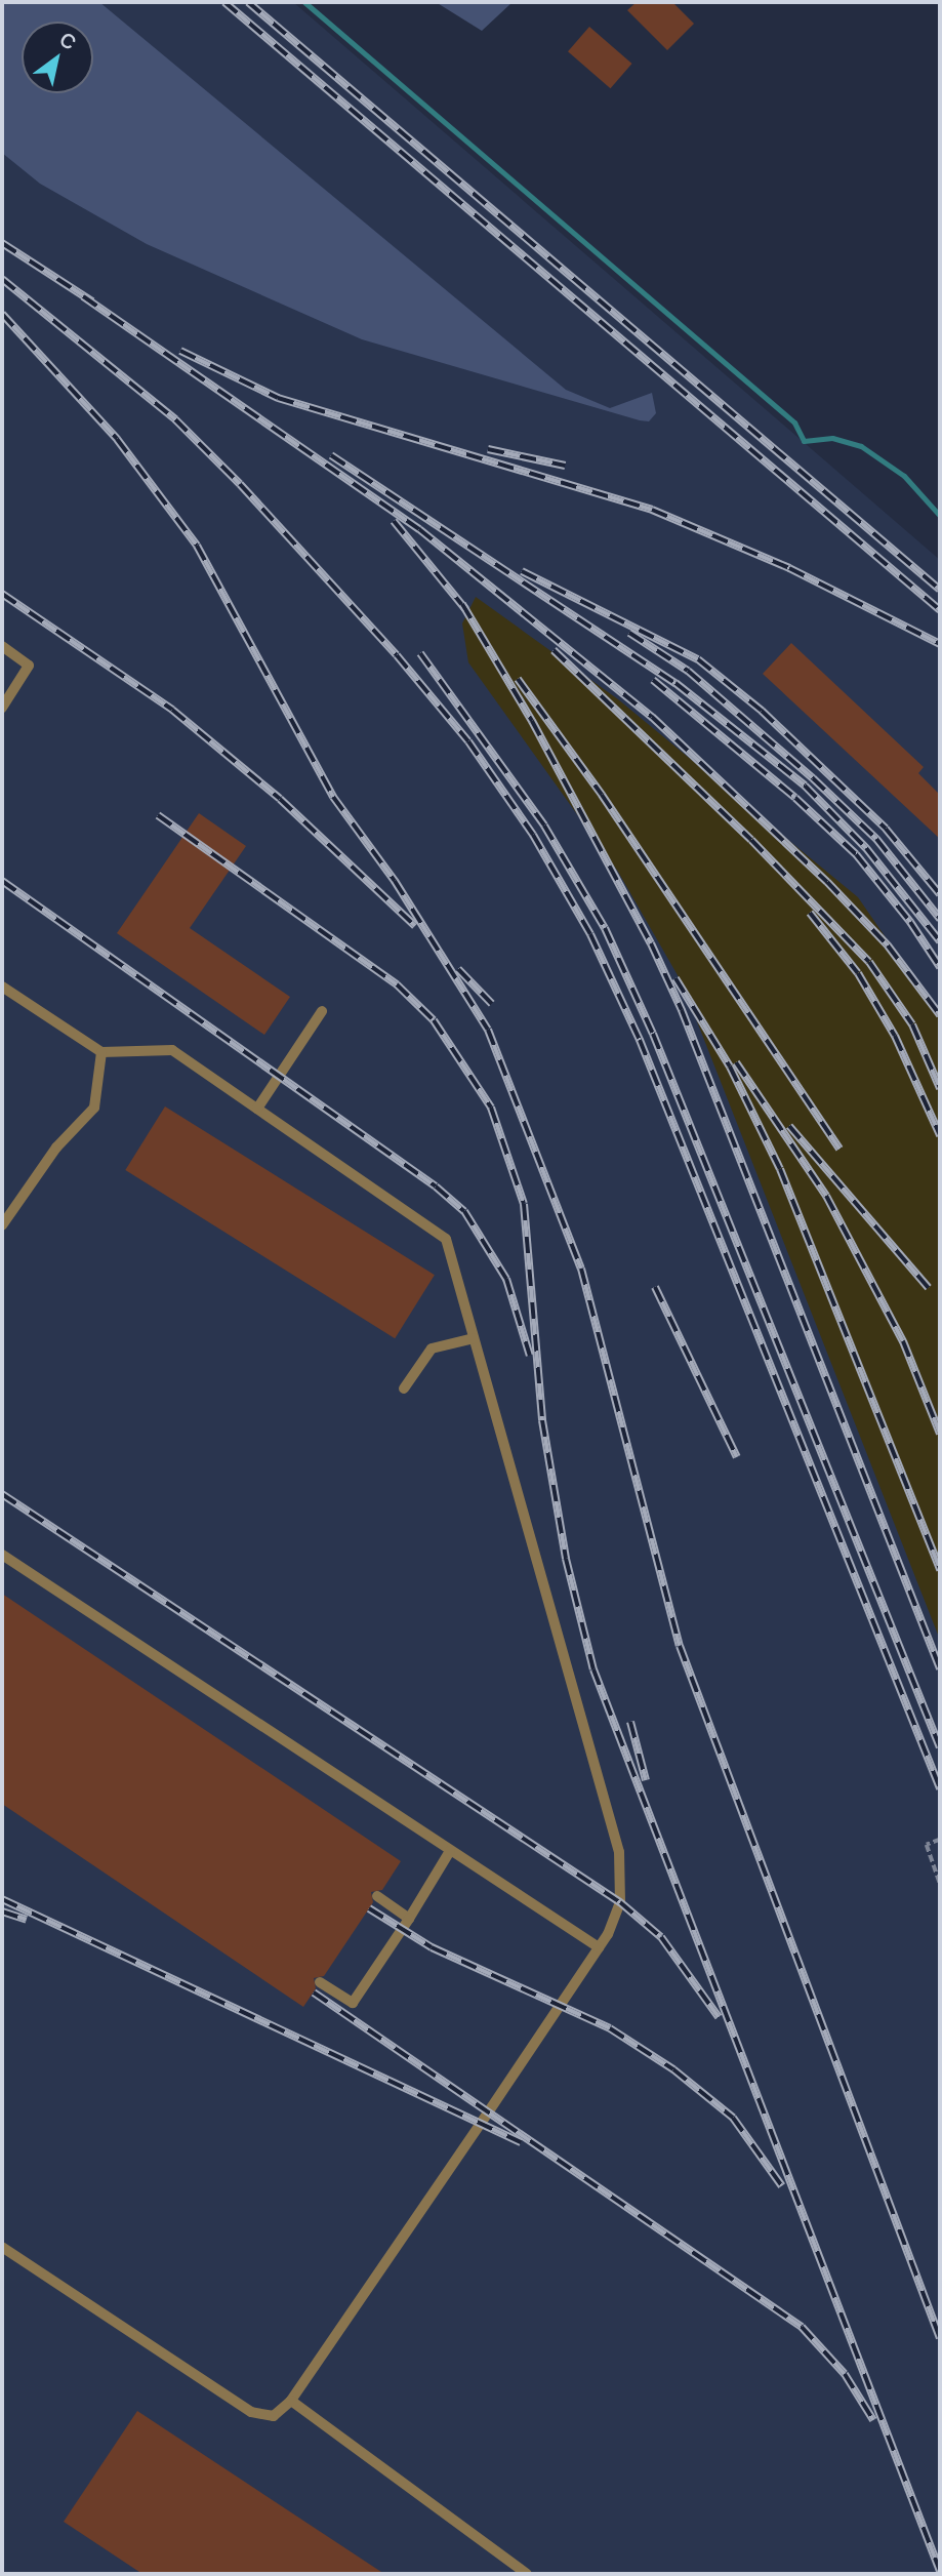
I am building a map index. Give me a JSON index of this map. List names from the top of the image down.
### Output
{
  "north": "top right"
}
